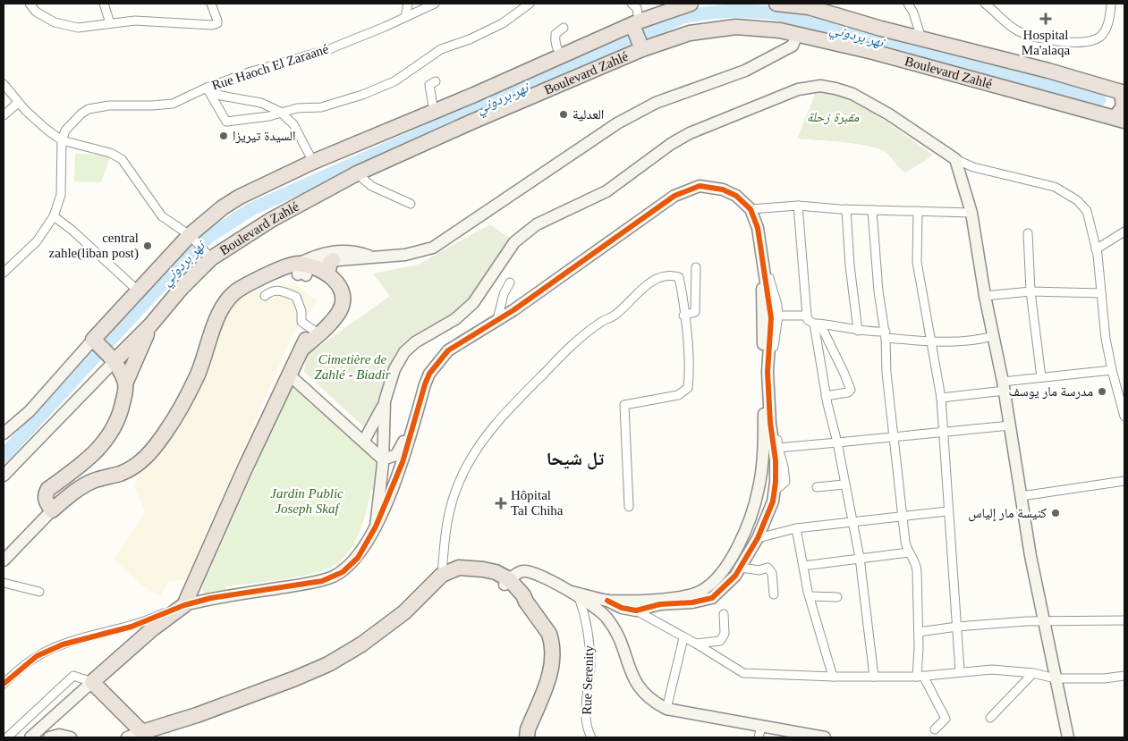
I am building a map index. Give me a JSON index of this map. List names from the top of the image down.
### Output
{
  "streets": {
    "highway": ["Boulevard Zahlé"],
    "street": ["Rue Haoch El Zaraané", "Rue Serenity"]
  },
  "districts": ["تل شيحا"],
  "water": ["نهر بردوني"],
  "parks": ["مقبرة زحلة", "Cimetière de Zahlé - Biadir", "Jardin Public Joseph Skaf"],
  "places": {
    "health": ["Hospital Ma'alaqa", "Hôpital Tal Chiha"],
    "other": [
      "العدلية",
      "السيدة تيريزا",
      "central zahle(liban post)",
      "مدرسة مار يوسف",
      "كنيسة مار إلياس"
    ]
  }
}
